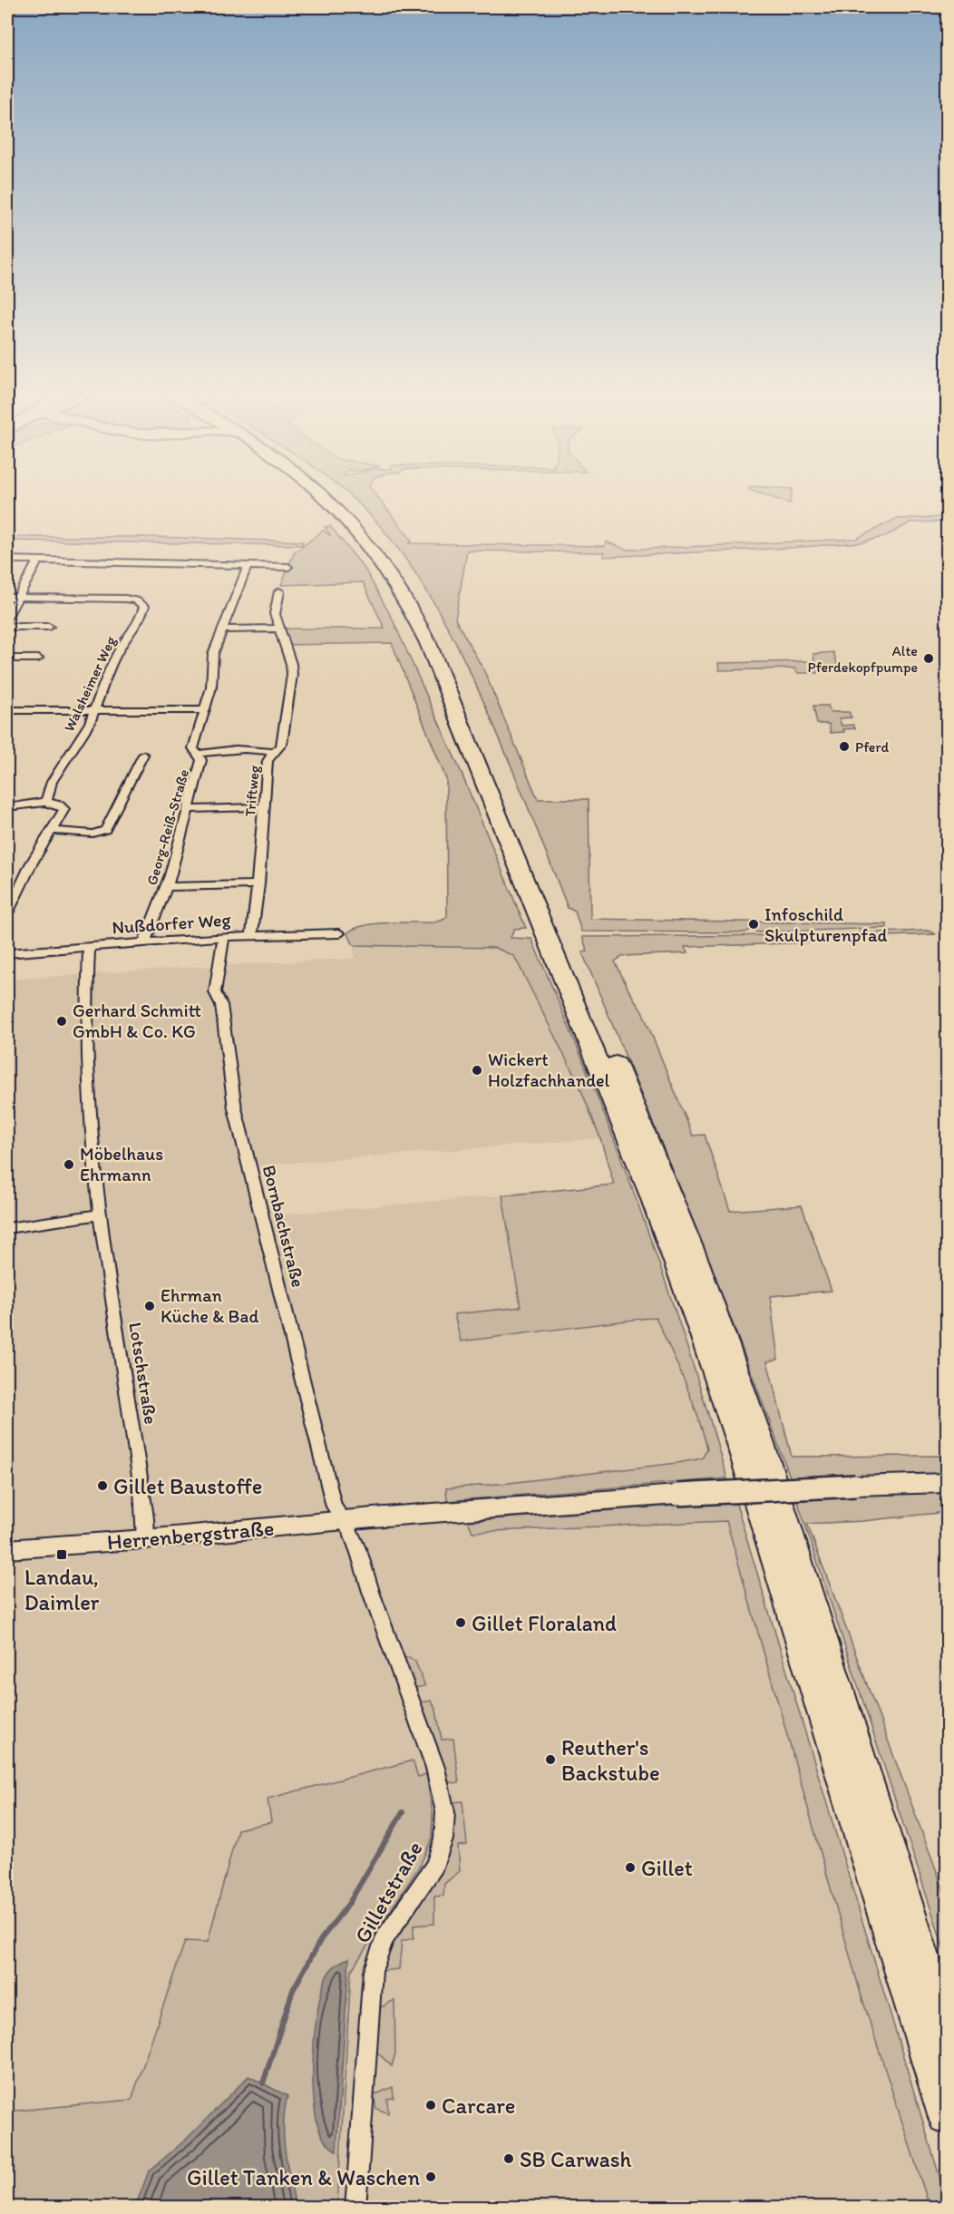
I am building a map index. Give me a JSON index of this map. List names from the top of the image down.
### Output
{
  "streets": {
    "main road": ["Herrenbergstraße"],
    "street": [
      "Walsheimer Weg",
      "Triftweg",
      "Georg-Reiß-Straße",
      "Nußdorfer Weg",
      "Bornbachstraße",
      "Lotschstraße",
      "Gilletstraße"
    ]
  },
  "crossings": [
    ["Triftweg", "Nußdorfer Weg"],
    ["Georg-Reiß-Straße", "Nußdorfer Weg"],
    ["Nußdorfer Weg", "Bornbachstraße"],
    ["Nußdorfer Weg", "Lotschstraße"],
    ["Bornbachstraße", "Herrenbergstraße"],
    ["Bornbachstraße", "Gilletstraße"],
    ["Lotschstraße", "Herrenbergstraße"],
    ["Herrenbergstraße", "Gilletstraße"]
  ],
  "places": {
    "other": [
      "Alte Pferdekopfpumpe",
      "Pferd",
      "Infoschild Skulpturenpfad",
      "Gerhard Schmitt GmbH & Co. KG",
      "Wickert Holzfachhandel",
      "Möbelhaus Ehrmann",
      "Ehrman Küche & Bad",
      "Gillet Baustoffe",
      "Gillet Floraland",
      "Reuther's Backstube",
      "Gillet",
      "Carcare",
      "SB Carwash",
      "Gillet Tanken & Waschen"
    ],
    "transit": ["Landau, Daimler"]
  }
}
